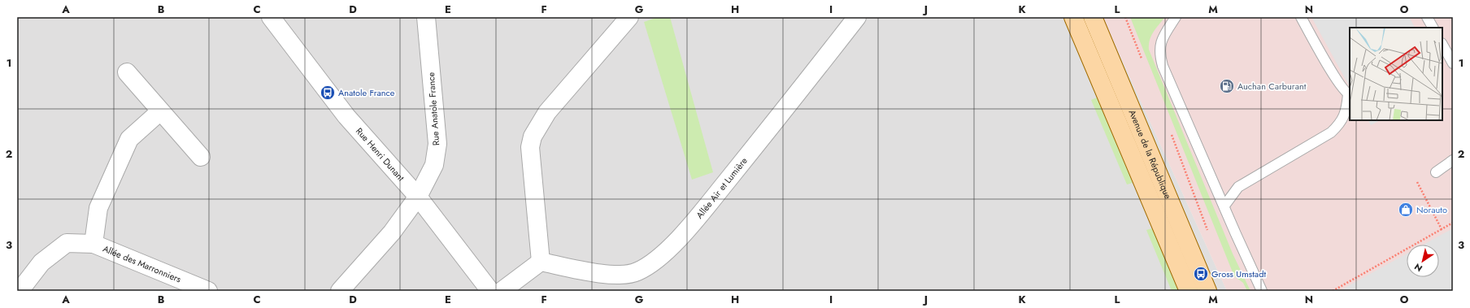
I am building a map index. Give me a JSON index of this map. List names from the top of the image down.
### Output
{
  "streets": {
    "main road": ["Avenue de la République"],
    "street": [
      "Rue Anatole France",
      "Rue Henri Dunant",
      "Allée Air et Lumière",
      "Allée des Marronniers"
    ]
  },
  "crossings": [
    ["Rue Anatole France", "Rue Henri Dunant"]
  ],
  "places": {
    "fuel station": ["Auchan Carburant"],
    "bus stop": ["Anatole France", "Gross Umstadt"],
    "shop": ["Norauto"]
  },
  "north": "bottom left",
  "grid": {
    "columns": [
      "A",
      "B",
      "C",
      "D",
      "E",
      "F",
      "G",
      "H",
      "I",
      "J",
      "K",
      "L",
      "M",
      "N",
      "O"
    ],
    "rows": ["1", "2", "3"]
  }
}
